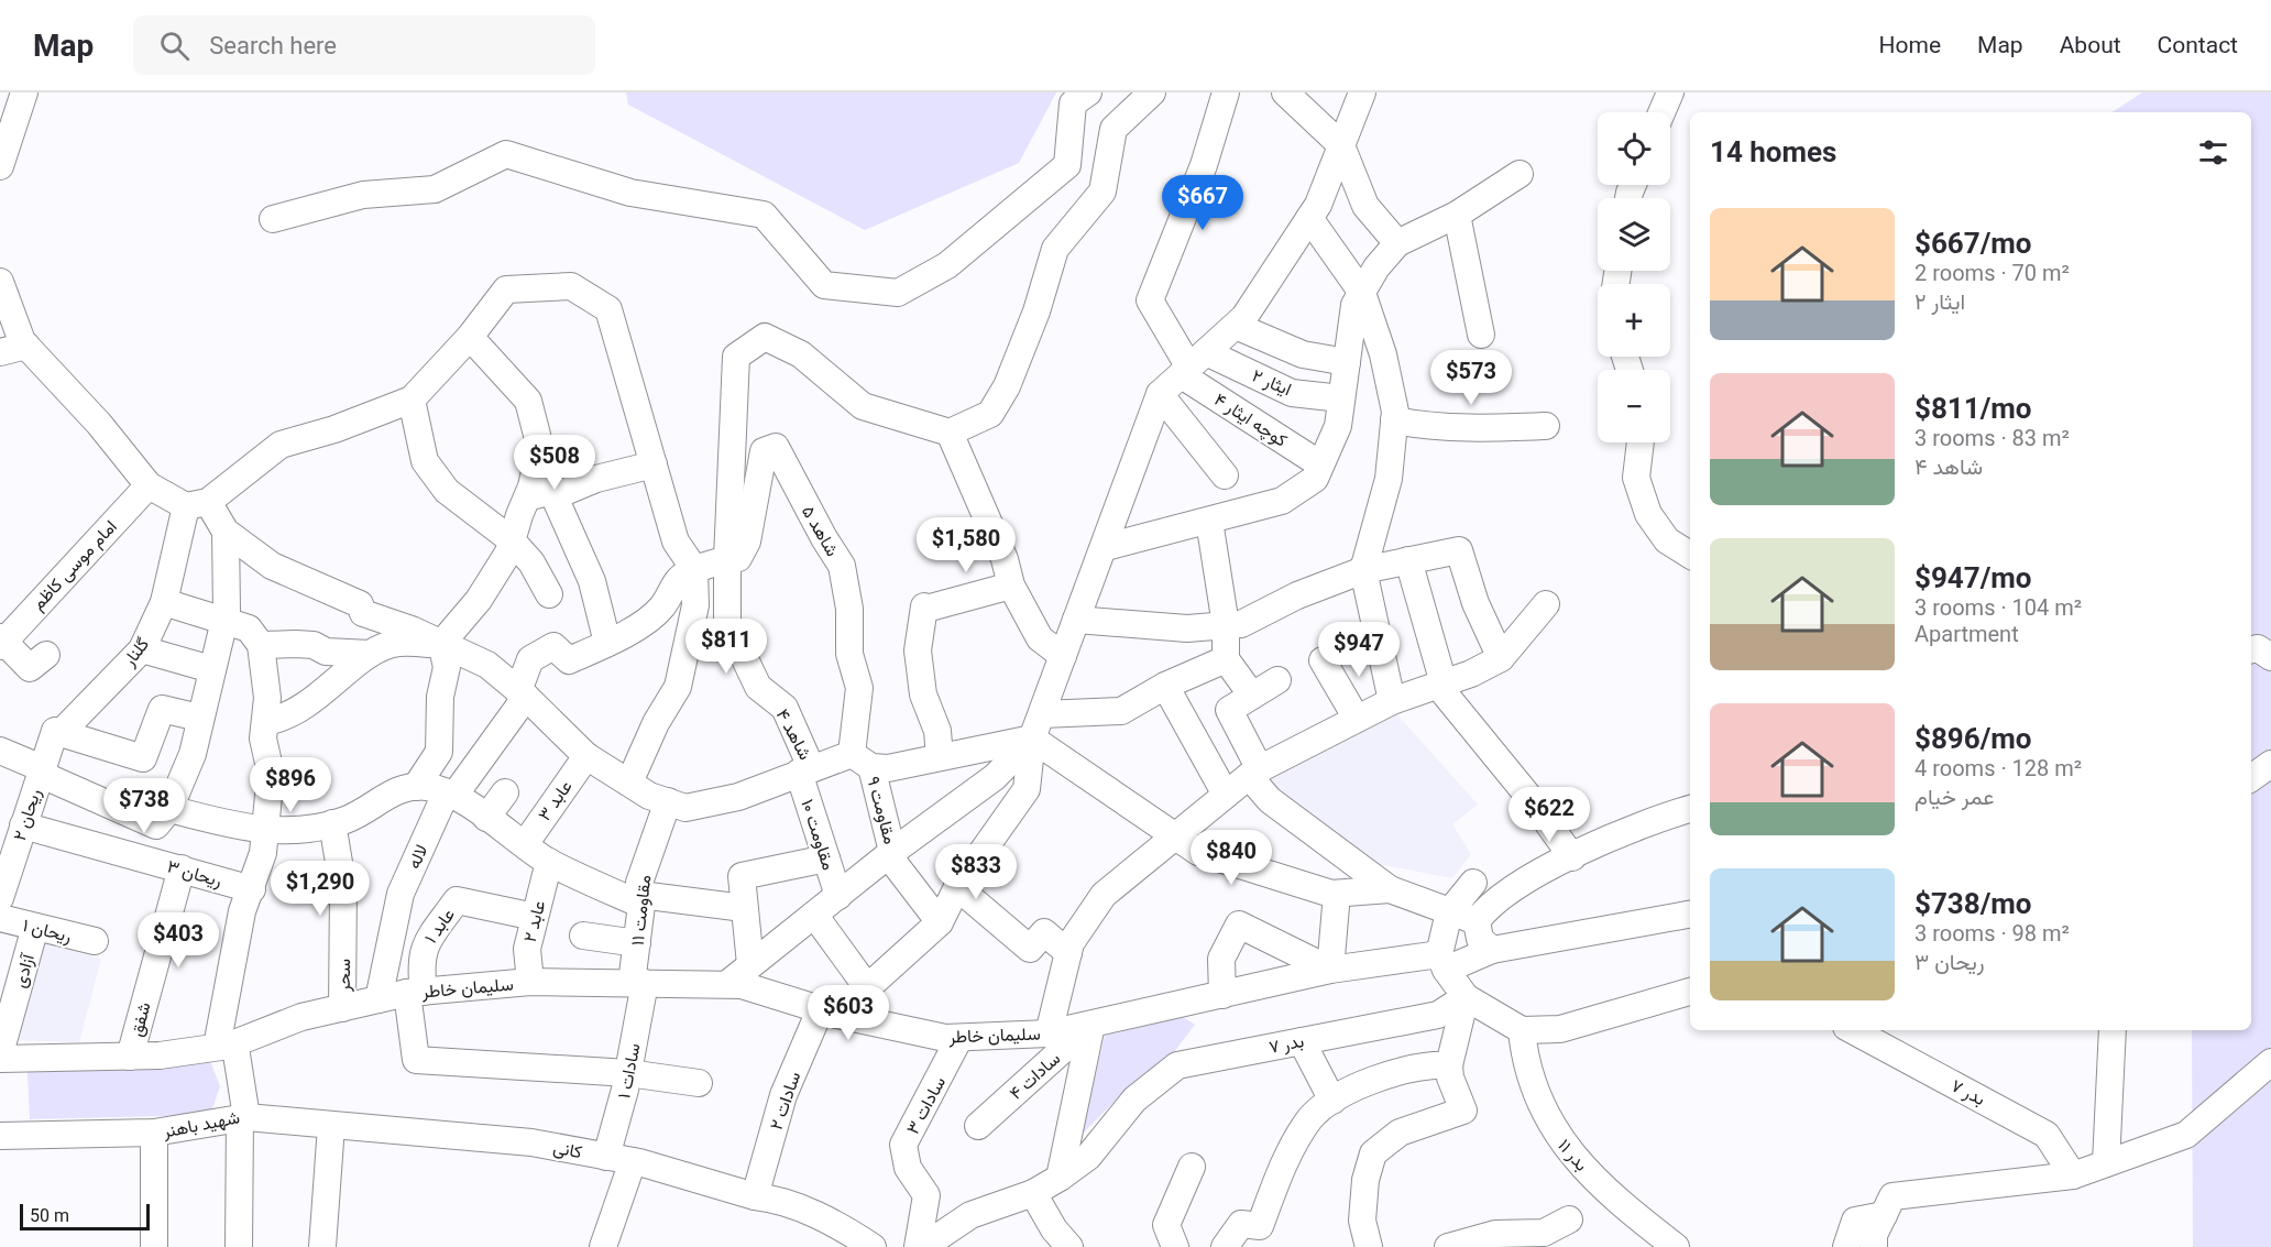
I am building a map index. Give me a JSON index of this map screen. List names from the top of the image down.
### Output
{
  "streets": {
    "street": [
      "ایثار ۲",
      "کوچه ایثار ۴",
      "شاهد ۵",
      "امام موسی کاظم",
      "گلنار",
      "شاهد ۴",
      "عابد ۳",
      "مقاومت ۹",
      "ریحان ۲",
      "مقاومت ۱۰",
      "لاله",
      "ریحان ۳",
      "مقاومت ۱۱",
      "عابد ۲",
      "عابد ۱",
      "ریحان ۱",
      "آزادی",
      "سحر",
      "سلیمان خاطر",
      "شفق",
      "بدر ۷",
      "سادات ۱",
      "سادات ۴",
      "سادات ۲",
      "سادات ۳",
      "شهید باهنر",
      "کانی",
      "بدر ۱۱"
    ]
  },
  "crossings": [
    ["ایثار ۲", "کوچه ایثار ۴"],
    ["شاهد ۵", "شاهد ۴"],
    ["شاهد ۵", "مقاومت ۹"],
    ["گلنار", "ریحان ۲"],
    ["شاهد ۴", "مقاومت ۱۰"],
    ["ریحان ۲", "ریحان ۳"],
    ["لاله", "سلیمان خاطر"],
    ["ریحان ۳", "شفق"],
    ["مقاومت ۱۱", "سلیمان خاطر"],
    ["مقاومت ۱۱", "سادات ۱"],
    ["عابد ۲", "عابد ۱"],
    ["عابد ۲", "سلیمان خاطر"],
    ["عابد ۱", "سلیمان خاطر"],
    ["ریحان ۱", "آزادی"],
    ["سحر", "سلیمان خاطر"],
    ["سلیمان خاطر", "سادات ۱"],
    ["سلیمان خاطر", "سادات ۴"],
    ["سلیمان خاطر", "سادات ۲"],
    ["سلیمان خاطر", "سادات ۳"],
    ["سلیمان خاطر", "شهید باهنر"],
    ["بدر ۷", "سادات ۳"],
    ["سادات ۱", "کانی"],
    ["سادات ۲", "کانی"],
    ["شهید باهنر", "کانی"]
  ],
  "scale_bar": "50 m",
  "page": {
    "header": "Map",
    "search": "Search here",
    "nav": [
      "Home",
      "Map",
      "About",
      "Contact"
    ],
    "map_buttons": ["+", "−"],
    "heading": "14 homes",
    "price": [
      "$667",
      "$573",
      "$508",
      "$1,580",
      "$811",
      "$947",
      "$896",
      "$738",
      "$622",
      "$840",
      "$833",
      "$1,290",
      "$403",
      "$603"
    ],
    "list": [
      {
        "name": "$667/mo",
        "note": "2 rooms · 70 m² · ایثار ۲"
      },
      {
        "name": "$811/mo",
        "note": "3 rooms · 83 m² · شاهد ۴"
      },
      {
        "name": "$947/mo",
        "note": "3 rooms · 104 m² · Apartment"
      },
      {
        "name": "$896/mo",
        "note": "4 rooms · 128 m² · عمر خیام"
      },
      {
        "name": "$738/mo",
        "note": "3 rooms · 98 m² · ریحان ۳"
      }
    ],
    "scale": "50 m"
  }
}
